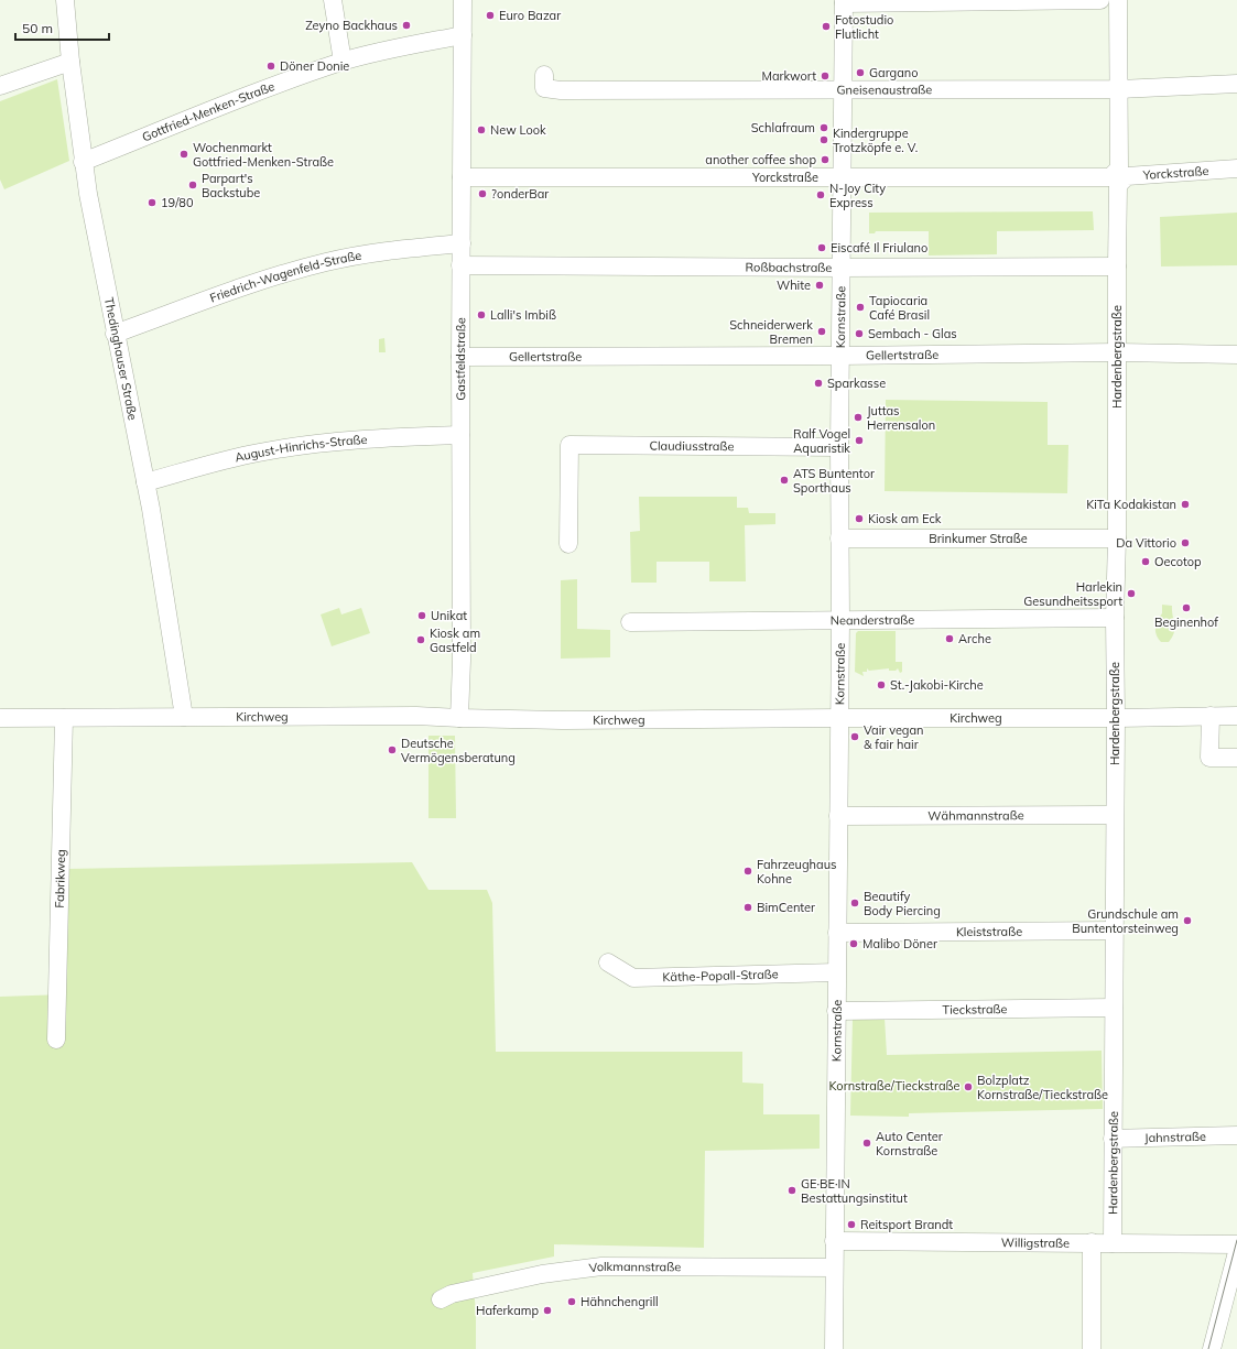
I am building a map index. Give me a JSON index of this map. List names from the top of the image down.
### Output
{
  "streets": {
    "street": [
      "Gneisenaustraße",
      "Gottfried-Menken-Straße",
      "Yorckstraße",
      "Roßbachstraße",
      "Friedrich-Wagenfeld-Straße",
      "Kornstraße",
      "Gellertstraße",
      "Hardenbergstraße",
      "Thedinghauser Straße",
      "Gastfeldstraße",
      "Claudiusstraße",
      "August-Hinrichs-Straße",
      "Brinkumer Straße",
      "Neanderstraße",
      "Kirchweg",
      "Wähmannstraße",
      "Fabrikweg",
      "Kleiststraße",
      "Käthe-Popall-Straße",
      "Tieckstraße",
      "Jahnstraße",
      "Willigstraße",
      "Volkmannstraße"
    ]
  },
  "crossings": [
    ["Gneisenaustraße", "Kornstraße"],
    ["Gneisenaustraße", "Hardenbergstraße"],
    ["Gottfried-Menken-Straße", "Thedinghauser Straße"],
    ["Gottfried-Menken-Straße", "Gastfeldstraße"],
    ["Yorckstraße", "Kornstraße"],
    ["Yorckstraße", "Hardenbergstraße"],
    ["Yorckstraße", "Gastfeldstraße"],
    ["Roßbachstraße", "Kornstraße"],
    ["Roßbachstraße", "Hardenbergstraße"],
    ["Roßbachstraße", "Gastfeldstraße"],
    ["Friedrich-Wagenfeld-Straße", "Thedinghauser Straße"],
    ["Friedrich-Wagenfeld-Straße", "Gastfeldstraße"],
    ["Kornstraße", "Gellertstraße"],
    ["Kornstraße", "Claudiusstraße"],
    ["Kornstraße", "Brinkumer Straße"],
    ["Kornstraße", "Neanderstraße"],
    ["Kornstraße", "Kirchweg"],
    ["Kornstraße", "Wähmannstraße"],
    ["Kornstraße", "Kleiststraße"],
    ["Kornstraße", "Käthe-Popall-Straße"],
    ["Kornstraße", "Tieckstraße"],
    ["Kornstraße", "Willigstraße"],
    ["Kornstraße", "Volkmannstraße"],
    ["Gellertstraße", "Hardenbergstraße"],
    ["Gellertstraße", "Gastfeldstraße"],
    ["Hardenbergstraße", "Brinkumer Straße"],
    ["Hardenbergstraße", "Neanderstraße"],
    ["Hardenbergstraße", "Kirchweg"],
    ["Hardenbergstraße", "Wähmannstraße"],
    ["Hardenbergstraße", "Kleiststraße"],
    ["Hardenbergstraße", "Tieckstraße"],
    ["Hardenbergstraße", "Jahnstraße"],
    ["Hardenbergstraße", "Willigstraße"],
    ["Thedinghauser Straße", "August-Hinrichs-Straße"],
    ["Thedinghauser Straße", "Kirchweg"],
    ["Gastfeldstraße", "August-Hinrichs-Straße"],
    ["Gastfeldstraße", "Kirchweg"],
    ["Kirchweg", "Fabrikweg"]
  ],
  "parks": ["Kornstraße/Tieckstraße"],
  "places": [
    "Euro Bazar",
    "Zeyno Backhaus",
    "Fotostudio Flutlicht",
    "Döner Donie",
    "Gargano",
    "Markwort",
    "Schlafraum",
    "New Look",
    "Kindergruppe Trotzköpfe e. V.",
    "Wochenmarkt Gottfried-Menken-Straße",
    "another coffee shop",
    "Parpart's Backstube",
    "?onderBar",
    "N-Joy City Express",
    "19/80",
    "Eiscafé Il Friulano",
    "White",
    "Tapiocaria Café Brasil",
    "Lalli's Imbiß",
    "Schneiderwerk Bremen",
    "Sembach - Glas",
    "Sparkasse",
    "Juttas Herrensalon",
    "Ralf Vogel Aquaristik",
    "ATS Buntentor Sporthaus",
    "KiTa Kodakistan",
    "Kiosk am Eck",
    "Da Vittorio",
    "Oecotop",
    "Harlekin Gesundheitssport",
    "Beginenhof",
    "Unikat",
    "Arche",
    "Kiosk am Gastfeld",
    "St.-Jakobi-Kirche",
    "Vair vegan & fair hair",
    "Deutsche Vermögensberatung",
    "Fahrzeughaus Kohne",
    "Beautify Body Piercing",
    "BimCenter",
    "Grundschule am Buntentorsteinweg",
    "Malibo Döner",
    "Bolzplatz Kornstraße/Tieckstraße",
    "Auto Center Kornstraße",
    "GE·BE·IN Bestattungsinstitut",
    "Reitsport Brandt",
    "Hähnchengrill",
    "Haferkamp"
  ],
  "scale_bar": "50 m"
}
